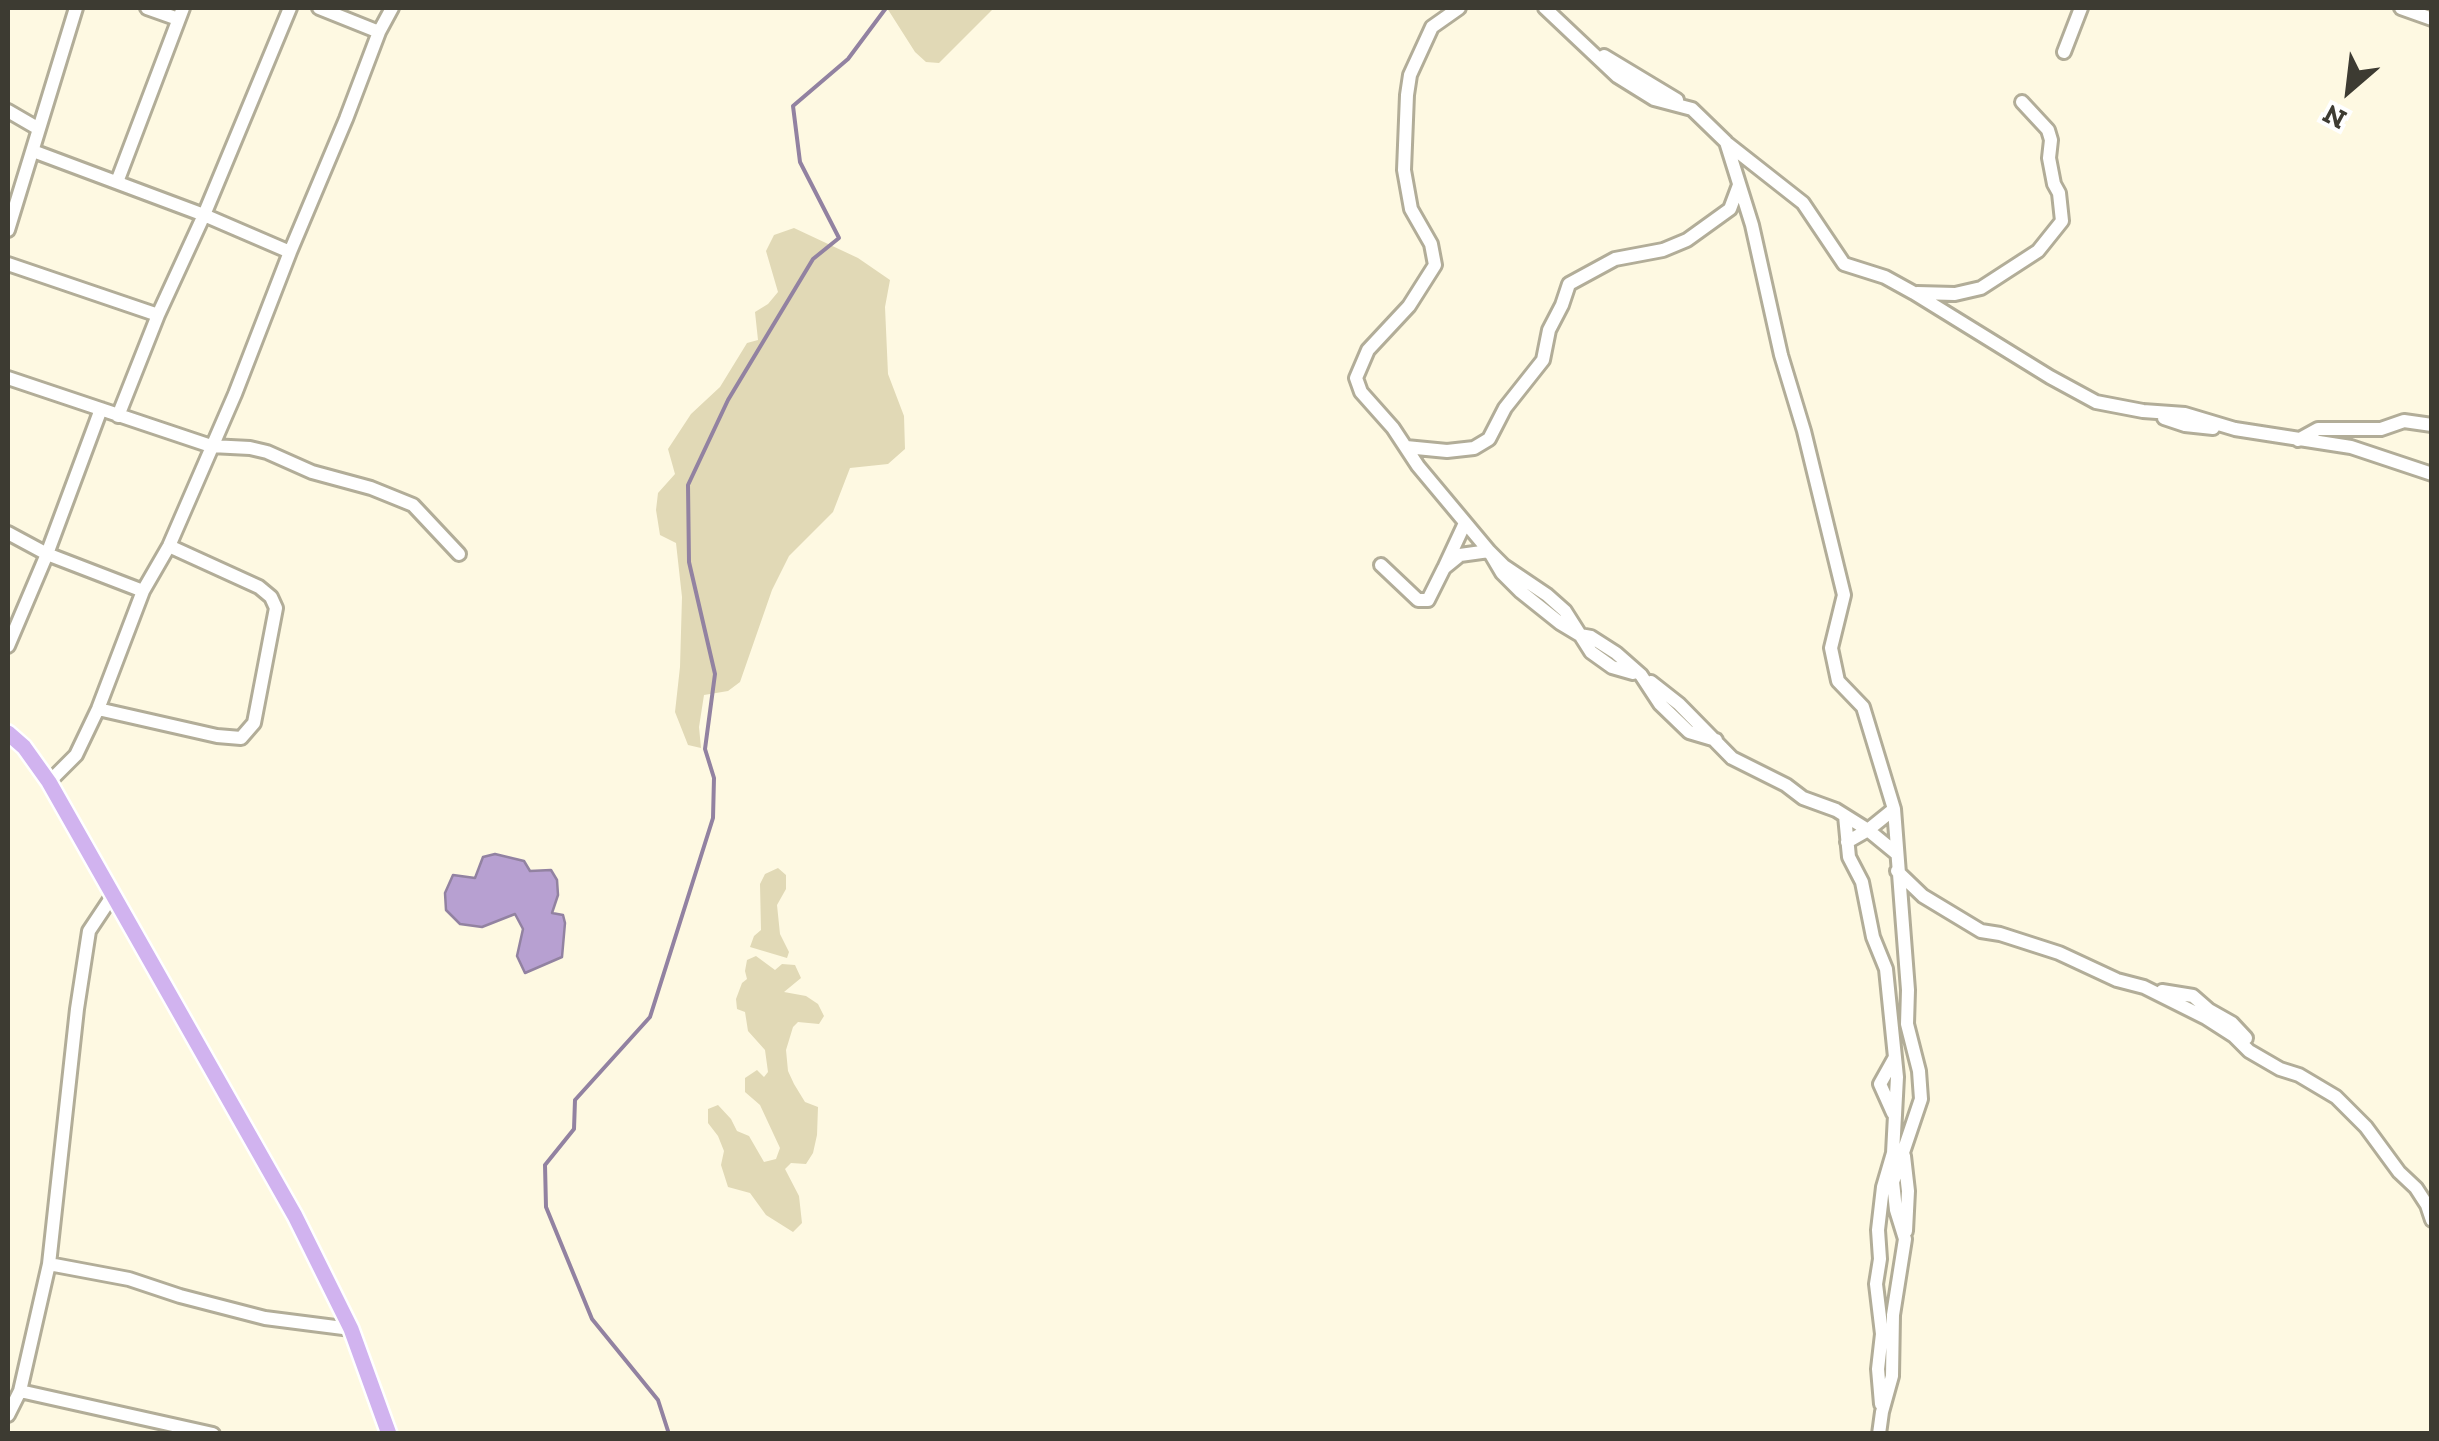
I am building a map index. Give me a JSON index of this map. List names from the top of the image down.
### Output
{
  "north": "bottom left"
}
